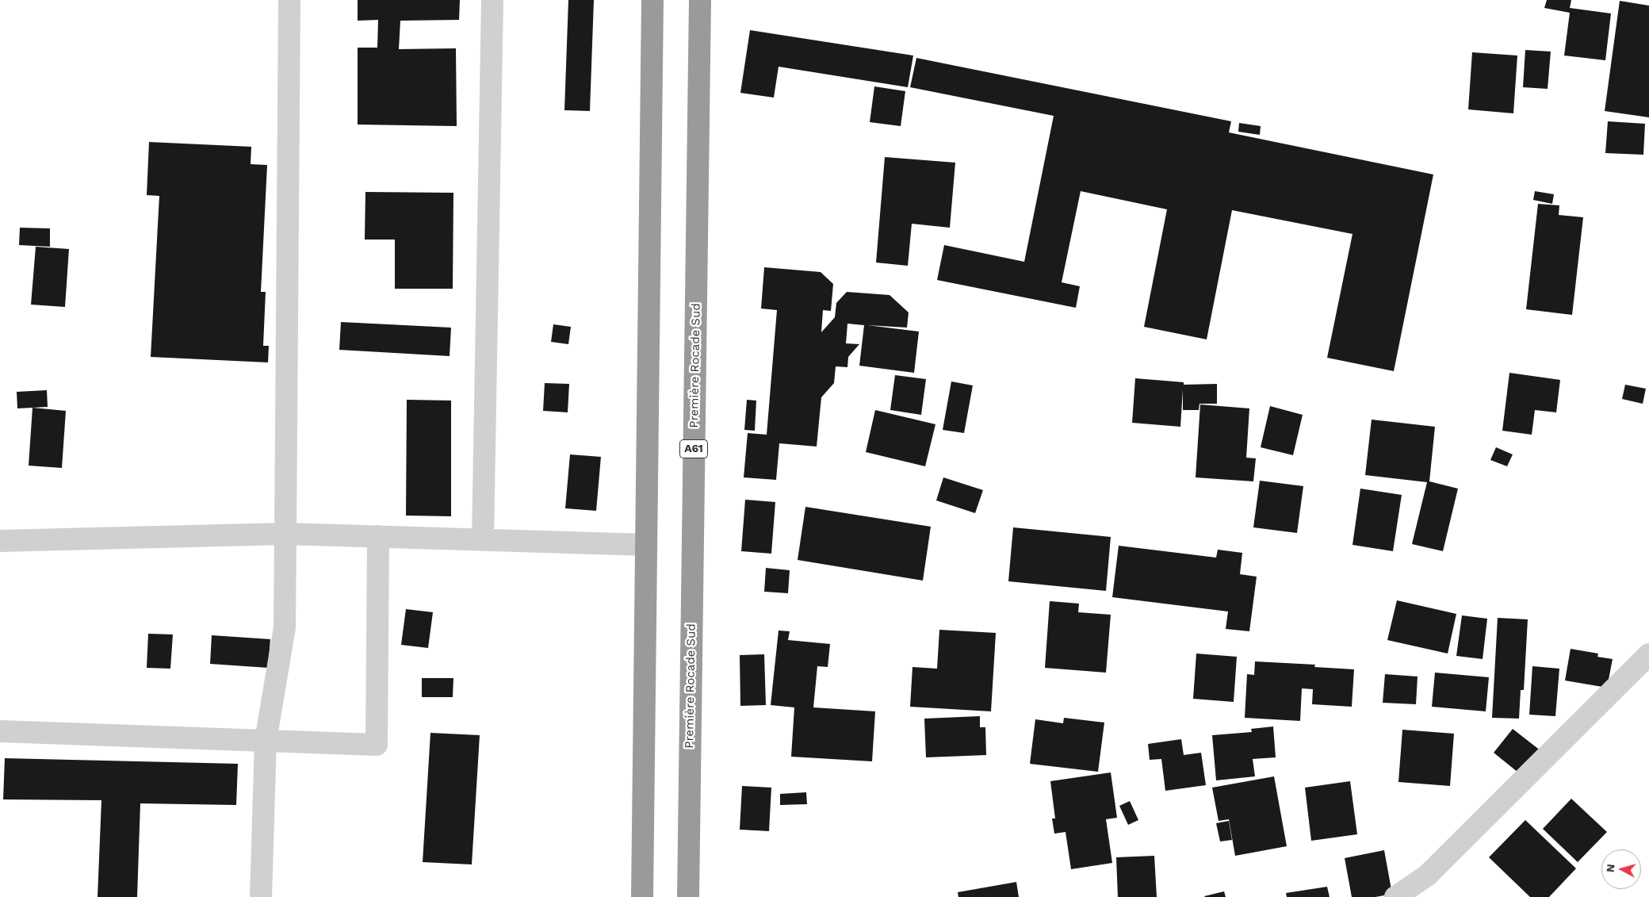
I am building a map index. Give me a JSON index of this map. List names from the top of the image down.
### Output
{
  "streets": {
    "highway": ["Première Rocade Sud", "A61"]
  },
  "north": "left"
}
